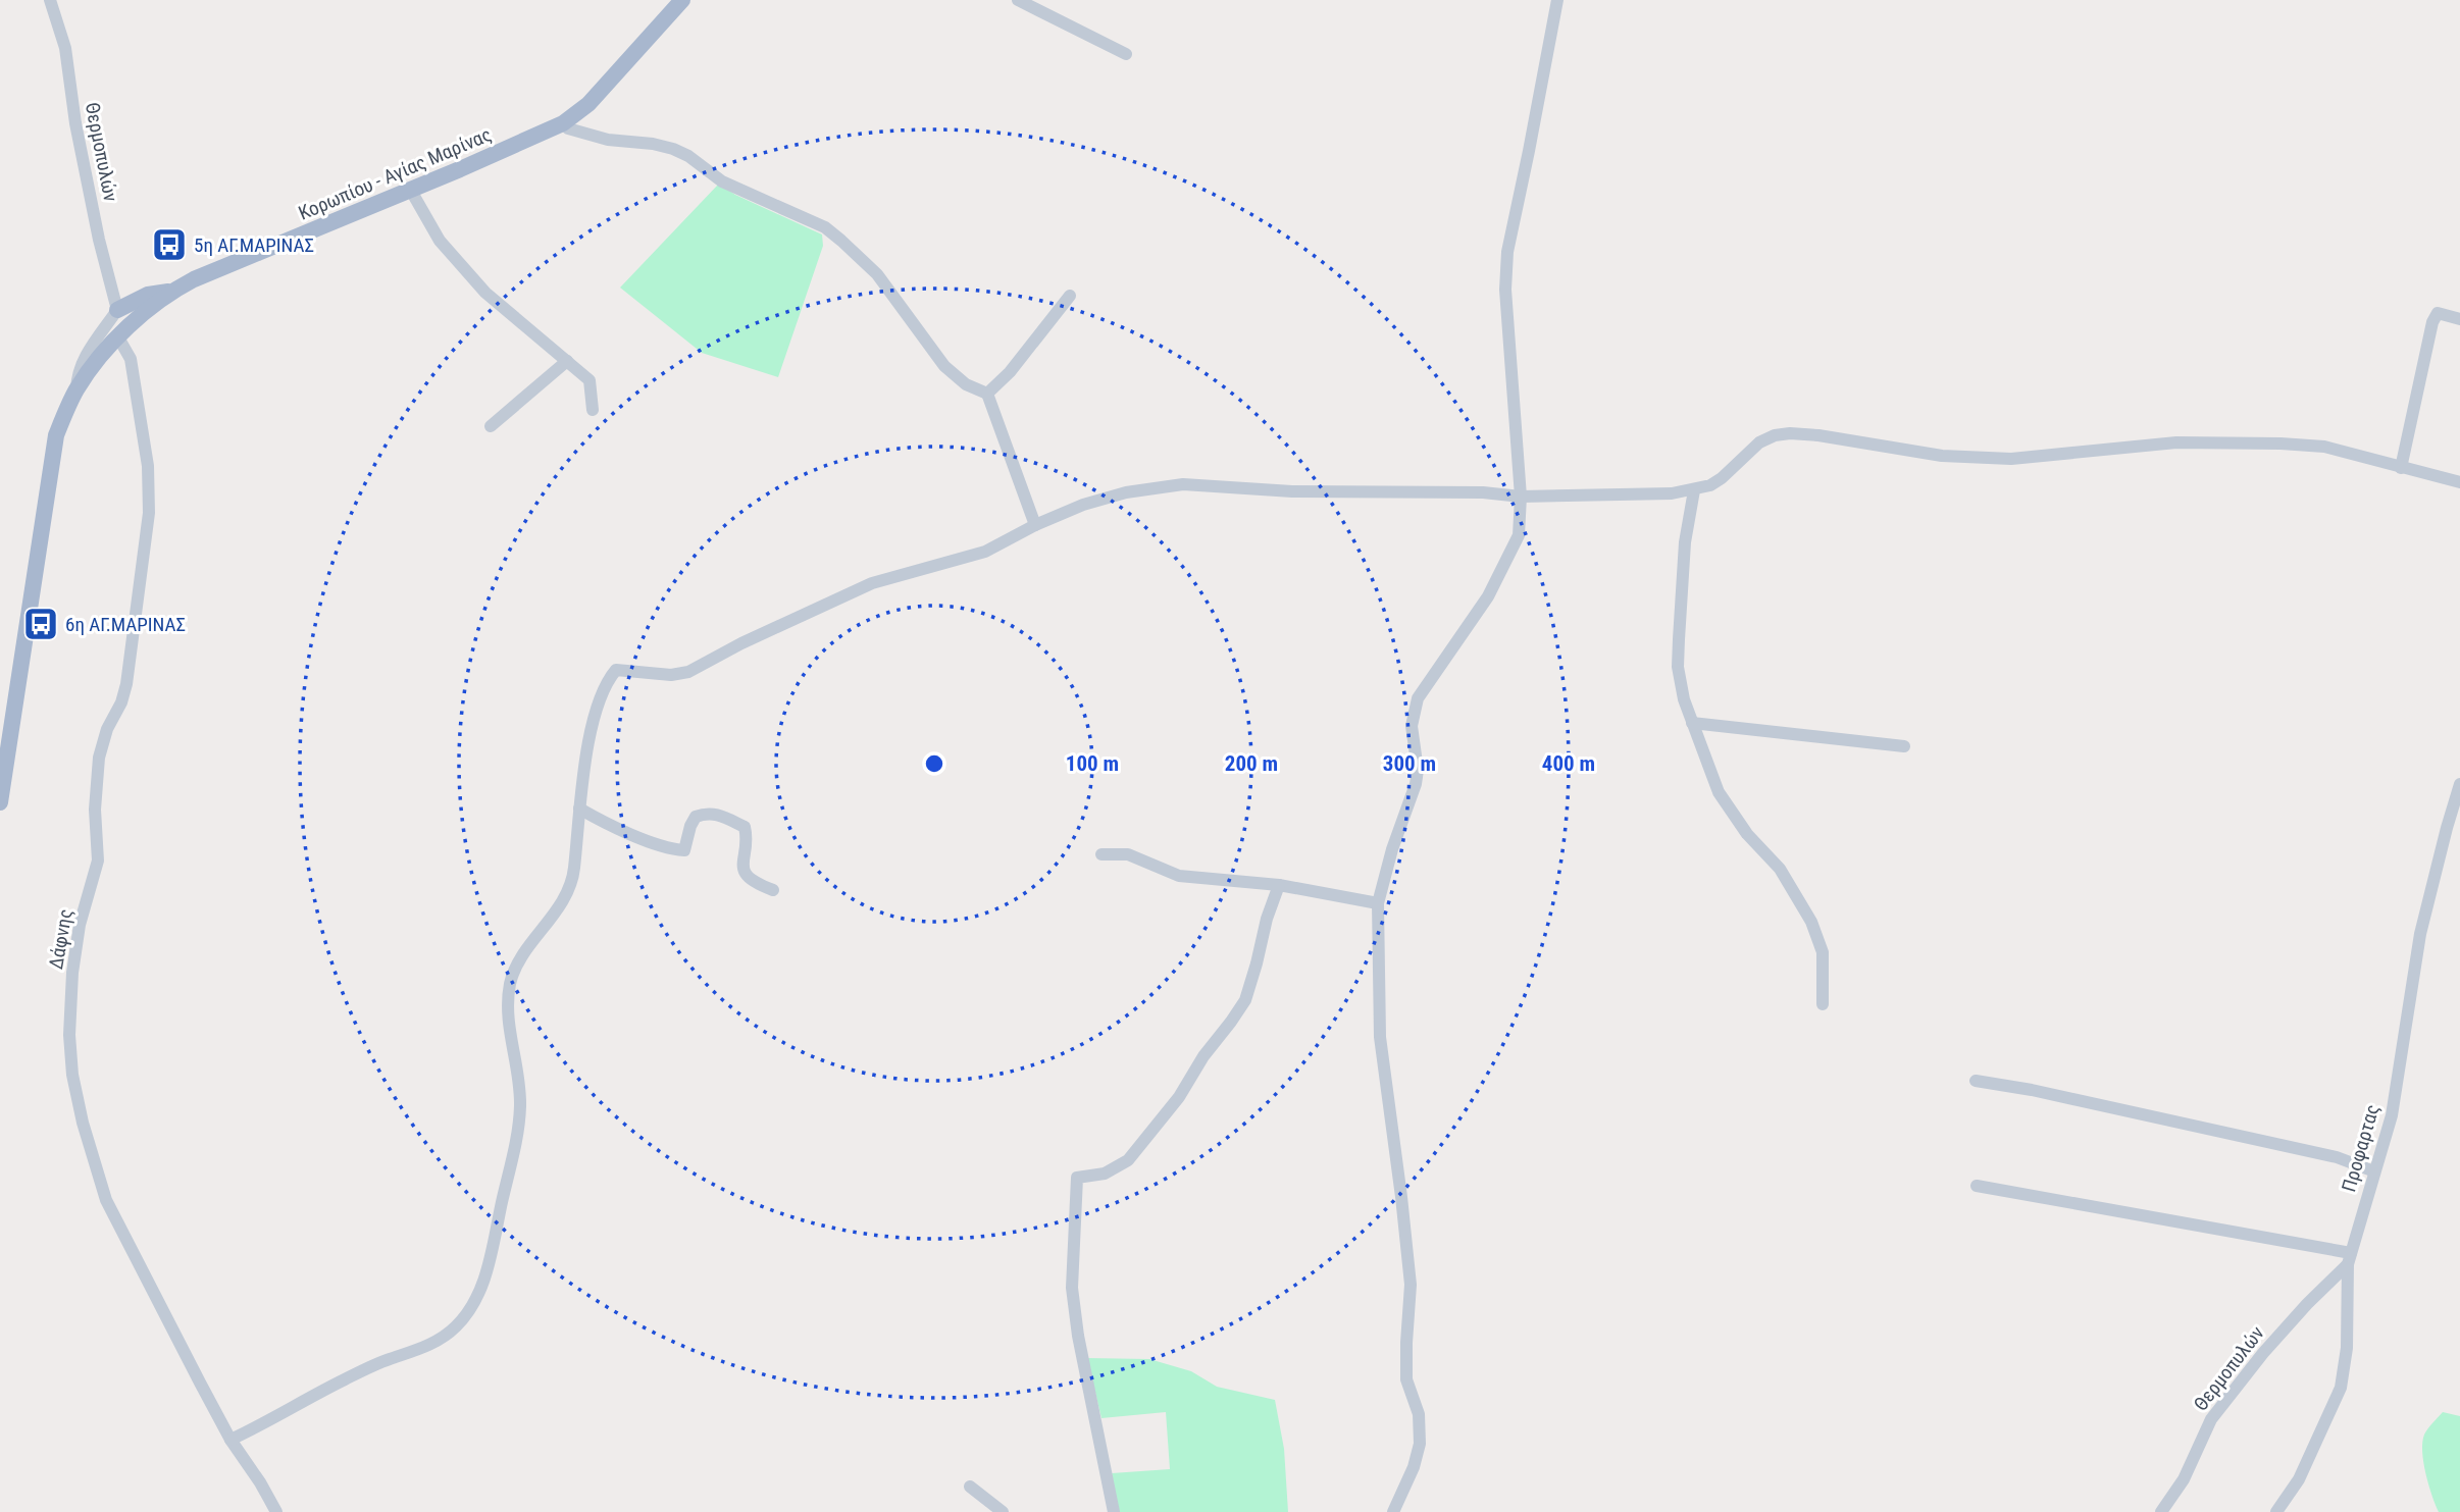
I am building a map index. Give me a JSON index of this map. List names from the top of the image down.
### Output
{
  "streets": {
    "main road": ["Κορωπίου - Αγίας Μαρίνας"],
    "street": ["Θερμοπυλών", "Δάφνης", "Προφαρτας"]
  },
  "crossings": [
    ["Θερμοπυλών", "Προφαρτας"],
    ["Κορωπίου - Αγίας Μαρίνας", "Δάφνης"]
  ],
  "places": {
    "bus stop": ["5η ΑΓ.ΜΑΡΙΝΑΣ", "6η ΑΓ.ΜΑΡΙΝΑΣ"]
  },
  "rings": [
    "100 m",
    "200 m",
    "300 m",
    "400 m"
  ]
}
